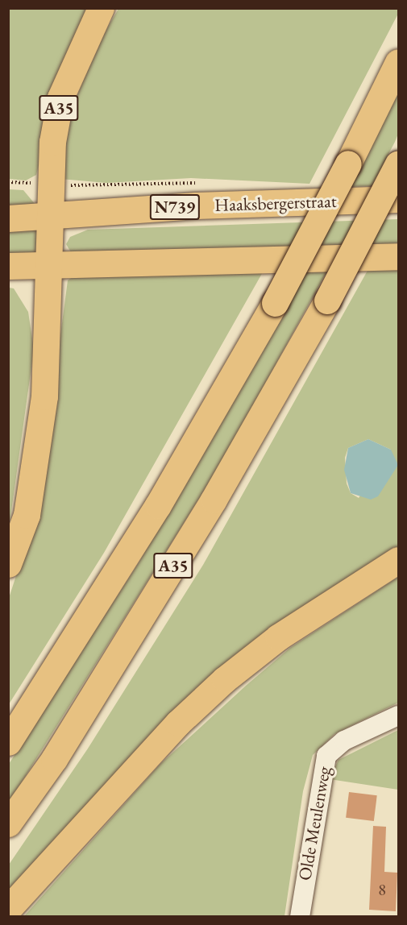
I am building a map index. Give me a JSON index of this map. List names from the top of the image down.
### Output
{
  "streets": {
    "main road": ["A35", "Haaksbergerstraat", "N739"],
    "street": ["Olde Meulenweg"]
  },
  "crossings": [
    ["A35", "Haaksbergerstraat"]
  ],
  "house_numbers": ["8"]
}
